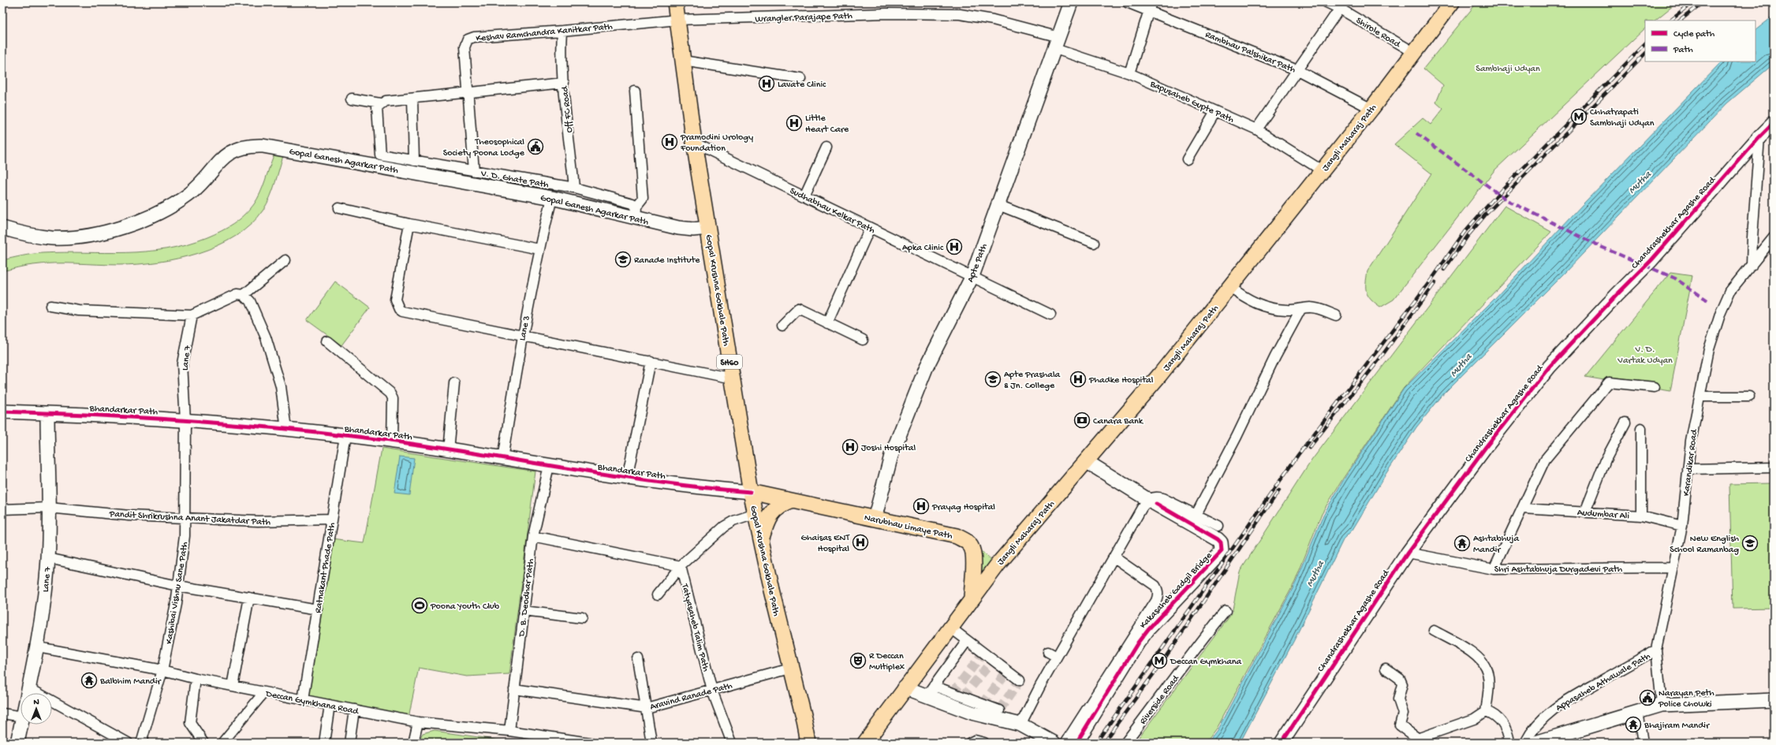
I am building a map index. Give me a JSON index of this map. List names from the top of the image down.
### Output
{
  "streets": {
    "main road": [
      "Jangli Maharaj Path",
      "Gopal Krushna Gokhale Path",
      "SH60",
      "Narubhau Limaye Path"
    ],
    "street": [
      "Wrangler Parajape Path",
      "Keshav Ramchandra Kanitkar Path",
      "Shirole Road",
      "Rambhau Palshikar Path",
      "Bapusaheb Gupte Path",
      "Off FC Road",
      "Gopal Ganesh Agarkar Path",
      "V. D. Ghate Path",
      "Sudhabhau Kelkar Path",
      "Chandrashekhar Agashe Road",
      "Apte Path",
      "Lane 3",
      "Lane 7",
      "Bhandarkar Path",
      "Karandikar Road",
      "Audumbar Ali",
      "Pandit Shrikrushna Anant Jakatdar Path",
      "Ratnakant Phade Path",
      "Shri Ashtabhuja Durgadevi Path",
      "Kakasaheb Gadgil Bridge",
      "Kashibai Vishnu Sane Path",
      "D. B. Deodhar Path",
      "Tatyasaheb Talim Path",
      "Appasaheb Athawale Path",
      "Aravind Ranade Path",
      "Riverside Road",
      "Deccan Gymkhana Road"
    ]
  },
  "crossings": [
    ["Wrangler Parajape Path", "Keshav Ramchandra Kanitkar Path"],
    ["Wrangler Parajape Path", "Bapusaheb Gupte Path"],
    ["Wrangler Parajape Path", "Apte Path"],
    ["Wrangler Parajape Path", "Gopal Krushna Gokhale Path"],
    ["Keshav Ramchandra Kanitkar Path", "Off FC Road"],
    ["Keshav Ramchandra Kanitkar Path", "V. D. Ghate Path"],
    ["Keshav Ramchandra Kanitkar Path", "Gopal Krushna Gokhale Path"],
    ["Shirole Road", "Jangli Maharaj Path"],
    ["Rambhau Palshikar Path", "Jangli Maharaj Path"],
    ["Bapusaheb Gupte Path", "Jangli Maharaj Path"],
    ["Bapusaheb Gupte Path", "Apte Path"],
    ["Off FC Road", "V. D. Ghate Path"],
    ["Jangli Maharaj Path", "Narubhau Limaye Path"],
    ["Gopal Ganesh Agarkar Path", "V. D. Ghate Path"],
    ["Gopal Ganesh Agarkar Path", "Gopal Krushna Gokhale Path"],
    ["Gopal Ganesh Agarkar Path", "Lane 3"],
    ["Sudhabhau Kelkar Path", "Apte Path"],
    ["Sudhabhau Kelkar Path", "Gopal Krushna Gokhale Path"],
    ["Chandrashekhar Agashe Road", "Shri Ashtabhuja Durgadevi Path"],
    ["Apte Path", "Narubhau Limaye Path"],
    ["Gopal Krushna Gokhale Path", "Bhandarkar Path"],
    ["Gopal Krushna Gokhale Path", "Narubhau Limaye Path"],
    ["Gopal Krushna Gokhale Path", "Aravind Ranade Path"],
    ["Lane 3", "Bhandarkar Path"],
    ["Lane 7", "Bhandarkar Path"],
    ["Lane 7", "Pandit Shrikrushna Anant Jakatdar Path"],
    ["Lane 7", "Kashibai Vishnu Sane Path"],
    ["Lane 7", "Deccan Gymkhana Road"],
    ["Bhandarkar Path", "Narubhau Limaye Path"],
    ["Bhandarkar Path", "Ratnakant Phade Path"],
    ["Bhandarkar Path", "Kashibai Vishnu Sane Path"],
    ["Bhandarkar Path", "D. B. Deodhar Path"],
    ["Karandikar Road", "Audumbar Ali"],
    ["Karandikar Road", "Shri Ashtabhuja Durgadevi Path"],
    ["Karandikar Road", "Appasaheb Athawale Path"],
    ["Pandit Shrikrushna Anant Jakatdar Path", "Ratnakant Phade Path"],
    ["Pandit Shrikrushna Anant Jakatdar Path", "Kashibai Vishnu Sane Path"],
    ["Ratnakant Phade Path", "Deccan Gymkhana Road"],
    ["Kashibai Vishnu Sane Path", "Deccan Gymkhana Road"],
    ["D. B. Deodhar Path", "Aravind Ranade Path"],
    ["D. B. Deodhar Path", "Deccan Gymkhana Road"],
    ["Tatyasaheb Talim Path", "Aravind Ranade Path"]
  ],
  "water": ["Mutha"],
  "parks": ["Sambhaji Udyan", "V. D. Vartak Udyan"],
  "places": {
    "hospital": [
      "Lavate Clinic",
      "Little Heart Care",
      "Pramodini Urology Foundation",
      "Apka Clinic",
      "Phadke Hospital",
      "Joshi Hospital",
      "Prayag Hospital",
      "Ghaisas ENT Hospital"
    ],
    "metro station": ["Chhatrapati Sambhaji Udyan", "Deccan Gymkhana"],
    "public building": ["Theosophical Society Poona Lodge", "Narayan Peth Police Chowki"],
    "school or university": ["Ranade Institute", "Apte Prashala & Jn. College", "New English School Ramanbag"],
    "bank": ["Canara Bank"],
    "temple": ["Ashtabhuja Mandir", "Balbhim Mandir", "Bhajiram Mandir"],
    "sports": ["Poona Youth Club"],
    "theatre": ["R Deccan Multiplex"]
  },
  "legend": ["Cycle path", "Path"],
  "north": "top"
}
